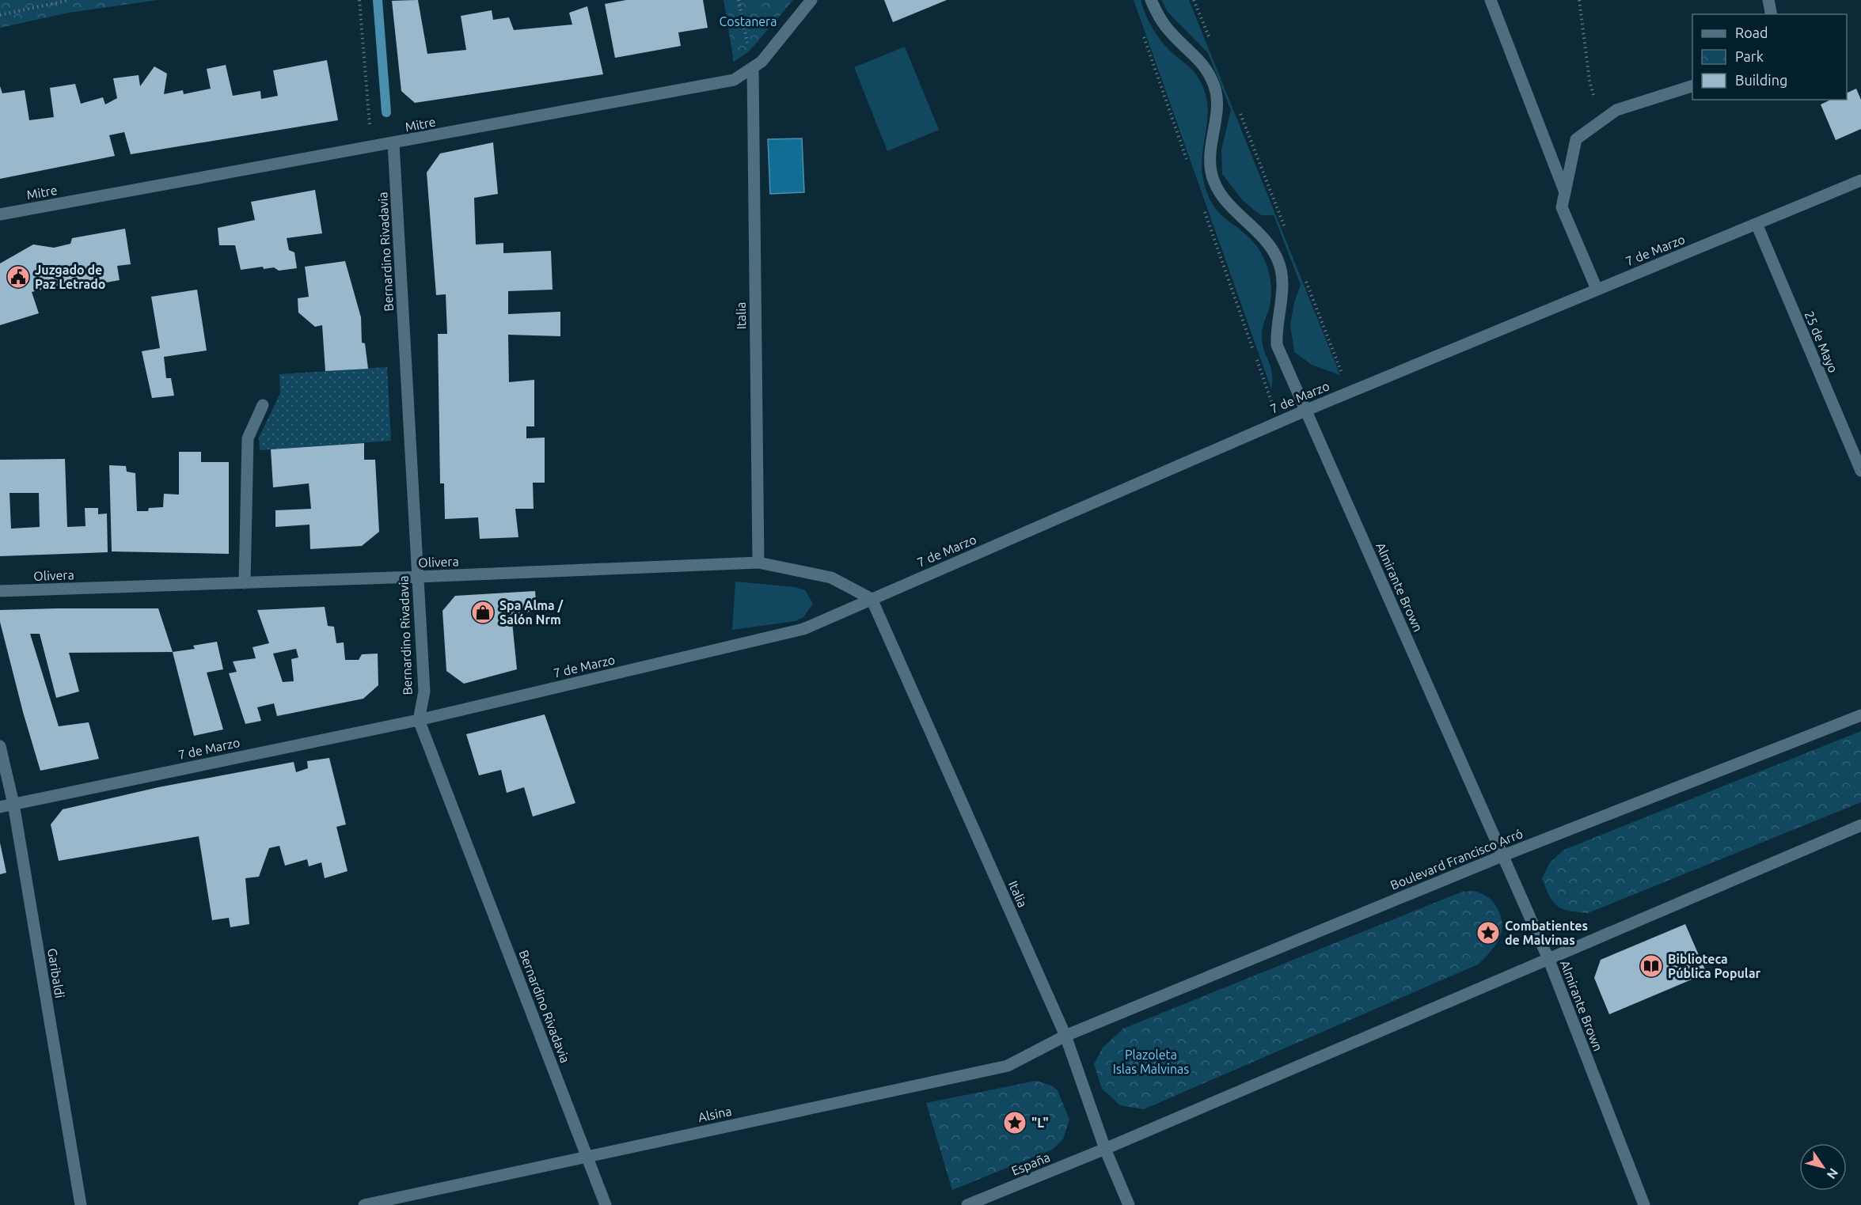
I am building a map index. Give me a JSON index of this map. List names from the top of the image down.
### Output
{
  "streets": {
    "street": [
      "Mitre",
      "7 de Marzo",
      "Bernardino Rivadavia",
      "Italia",
      "25 de Mayo",
      "Olivera",
      "Almirante Brown",
      "Boulevard Francisco Arró",
      "Garibaldi",
      "Alsina",
      "España"
    ]
  },
  "crossings": [
    ["Mitre", "Bernardino Rivadavia"],
    ["Mitre", "Italia"],
    ["7 de Marzo", "Bernardino Rivadavia"],
    ["7 de Marzo", "Italia"],
    ["7 de Marzo", "25 de Mayo"],
    ["7 de Marzo", "Olivera"],
    ["7 de Marzo", "Almirante Brown"],
    ["7 de Marzo", "Garibaldi"],
    ["Bernardino Rivadavia", "Olivera"],
    ["Bernardino Rivadavia", "Alsina"],
    ["Italia", "Olivera"],
    ["Italia", "Boulevard Francisco Arró"],
    ["Italia", "Alsina"],
    ["Italia", "España"],
    ["Almirante Brown", "Boulevard Francisco Arró"],
    ["Boulevard Francisco Arró", "Alsina"]
  ],
  "parks": ["Costanera", "Plazoleta Islas Malvinas"],
  "places": {
    "public building": ["Juzgado de Paz Letrado"],
    "shop": ["Spa Alma / Salón Nrm"],
    "place": ["Combatientes de Malvinas", "\"L\""],
    "library": ["Biblioteca Pública Popular"]
  },
  "legend": ["Road", "Park", "Building"],
  "north": "bottom right"
}
